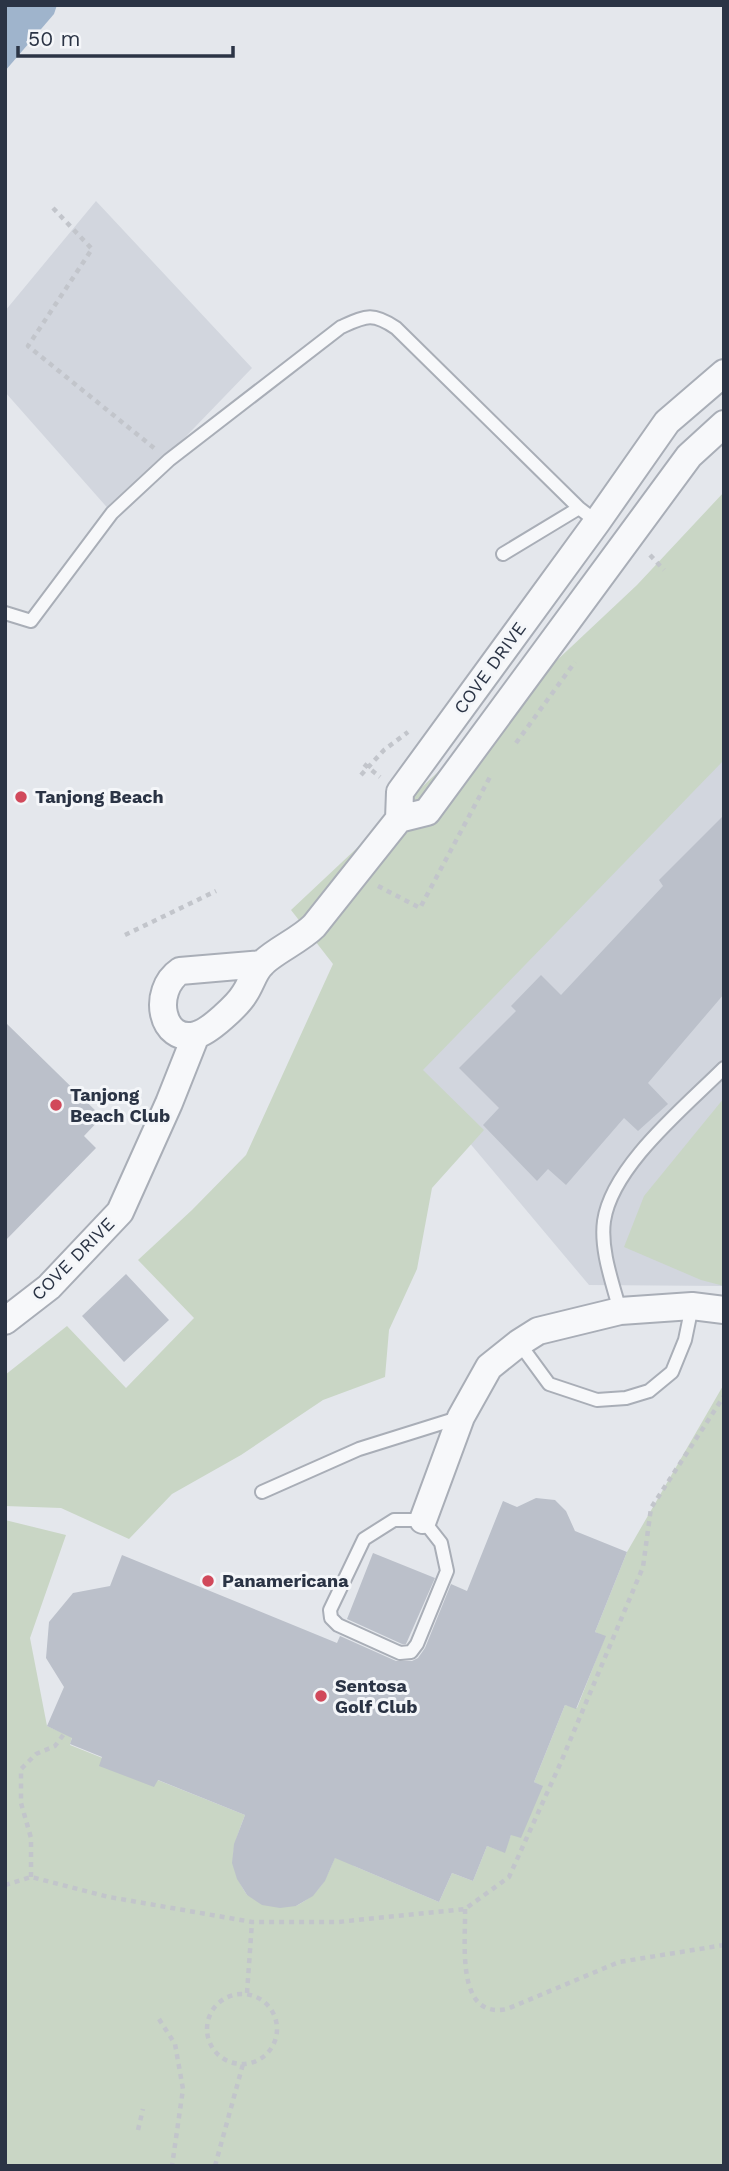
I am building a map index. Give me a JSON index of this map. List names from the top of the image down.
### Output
{
  "streets": {
    "street": ["COVE DRIVE"]
  },
  "places": [
    "Tanjong Beach",
    "Tanjong Beach Club",
    "Panamericana",
    "Sentosa Golf Club"
  ],
  "scale_bar": "50 m"
}
